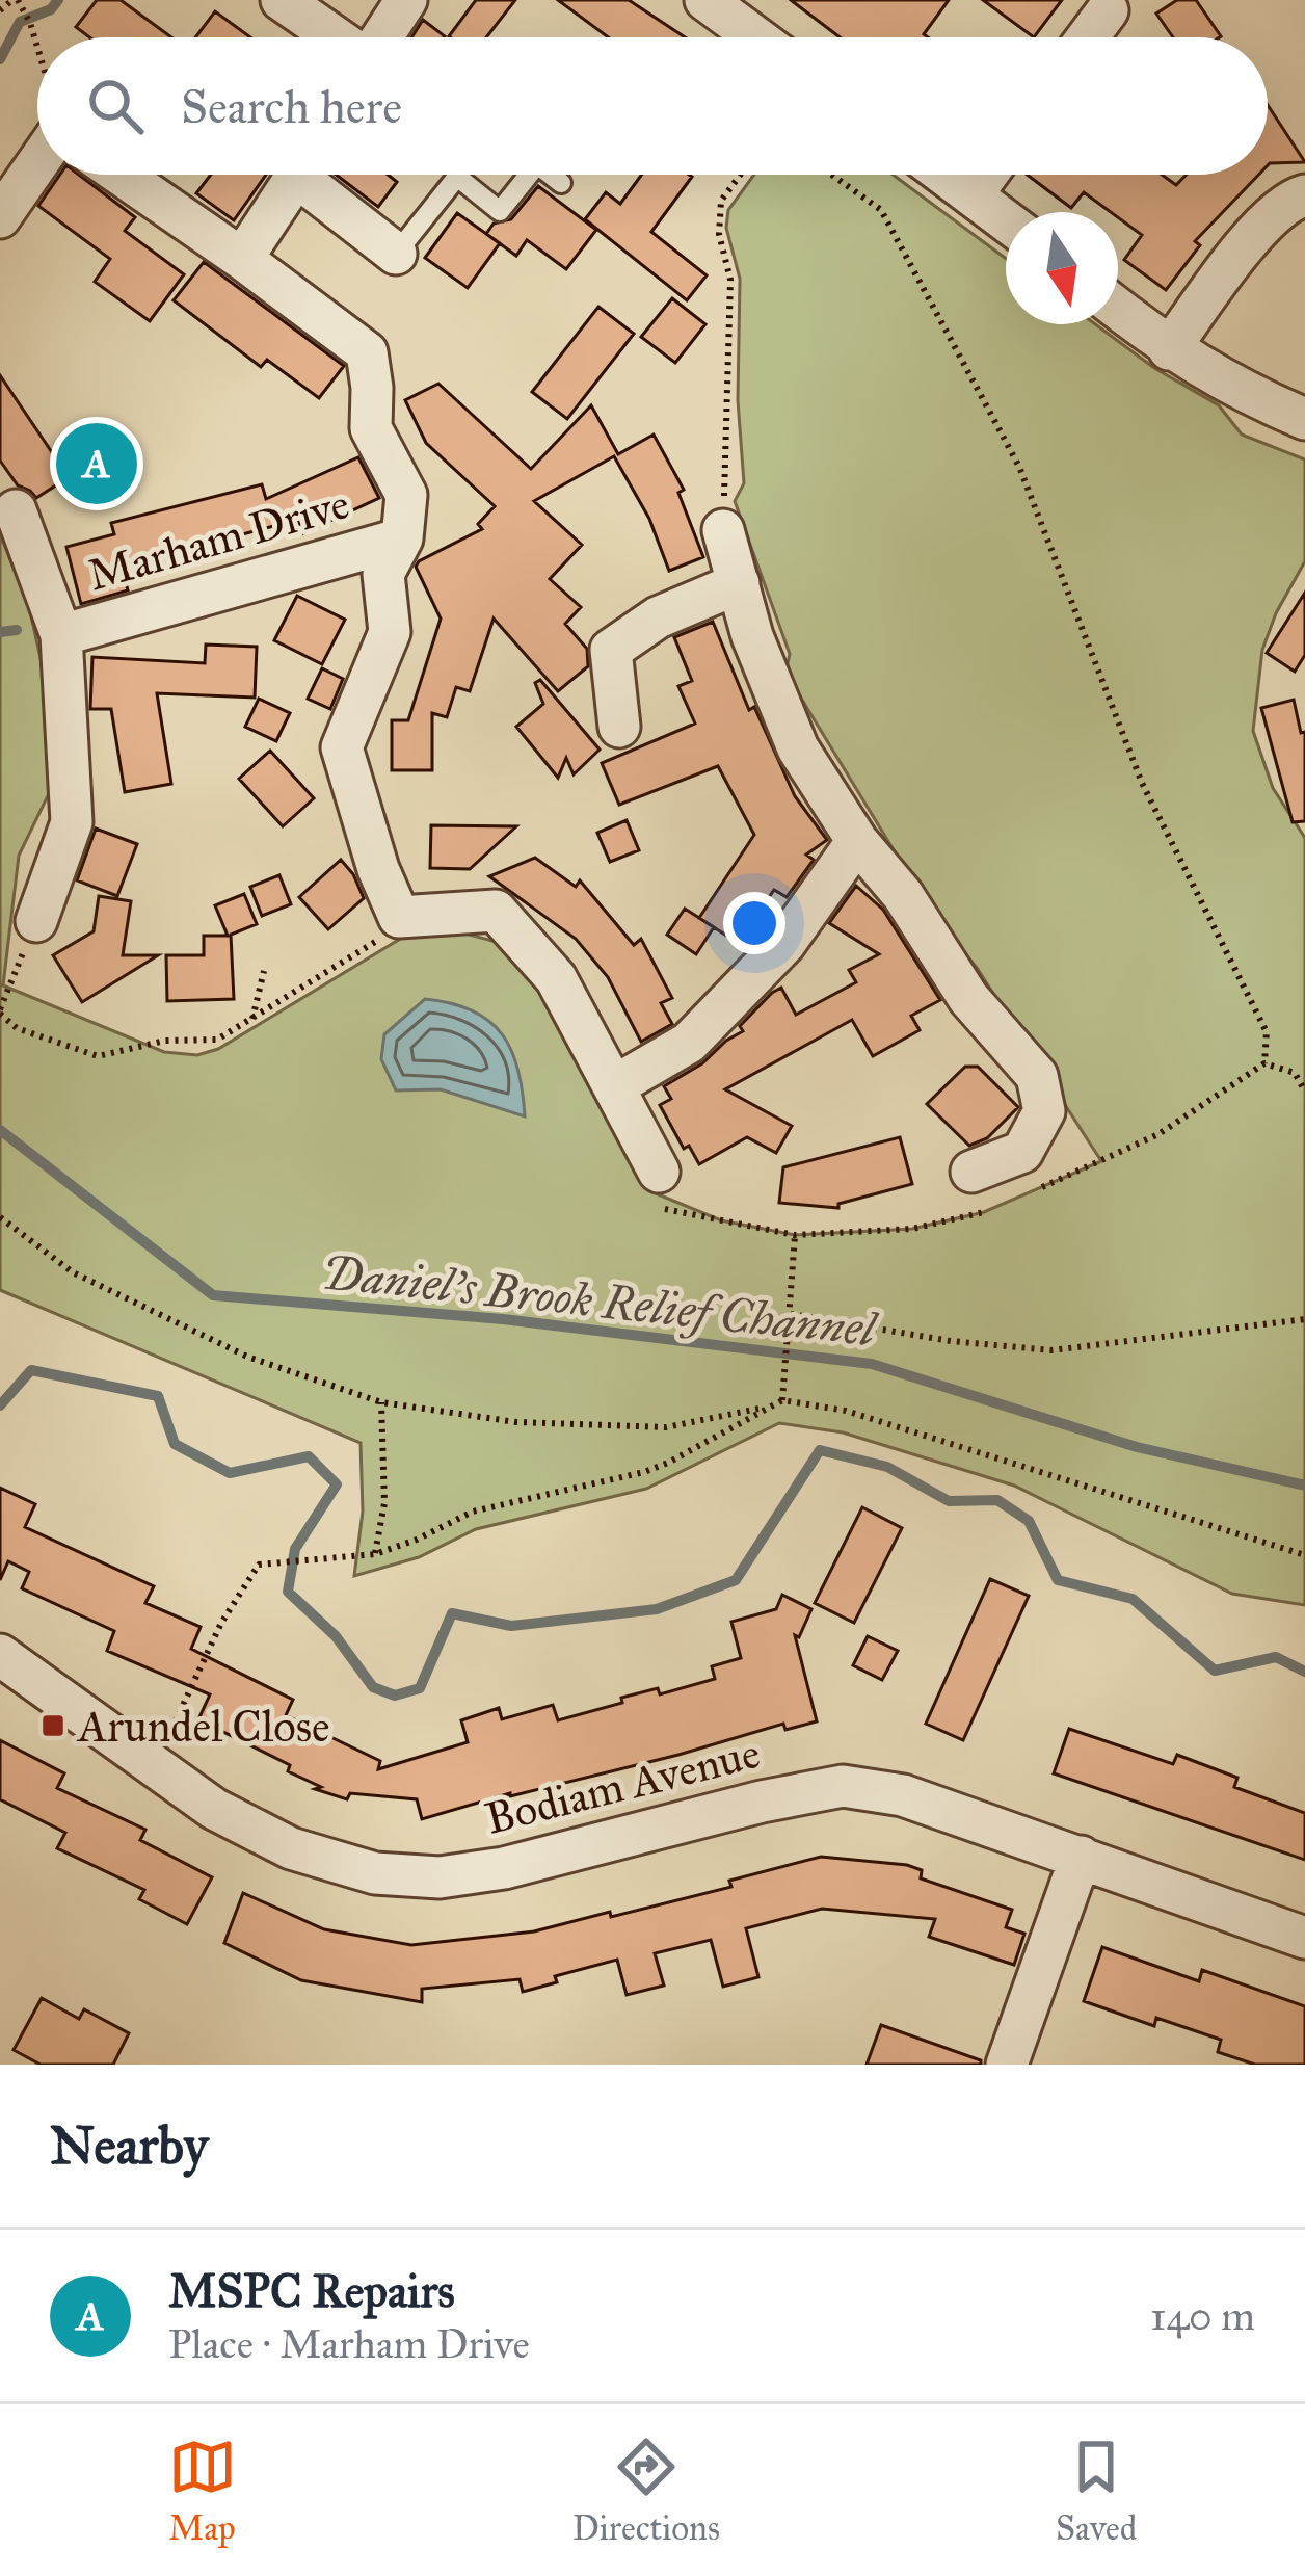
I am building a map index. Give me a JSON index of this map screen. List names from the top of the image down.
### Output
{
  "streets": {
    "street": ["Marham Drive", "Bodiam Avenue"]
  },
  "water": ["Daniel's Brook Relief Channel"],
  "places": {
    "transit": ["Arundel Close"]
  },
  "north": "bottom",
  "page": {
    "search": "Search here",
    "pins": "A",
    "heading": "Nearby",
    "list": [
      {
        "mark": "A",
        "name": "MSPC Repairs",
        "note": "Place · Marham Drive",
        "value": "140 m"
      }
    ],
    "nav": ["Map", "Directions", "Saved"]
  }
}
